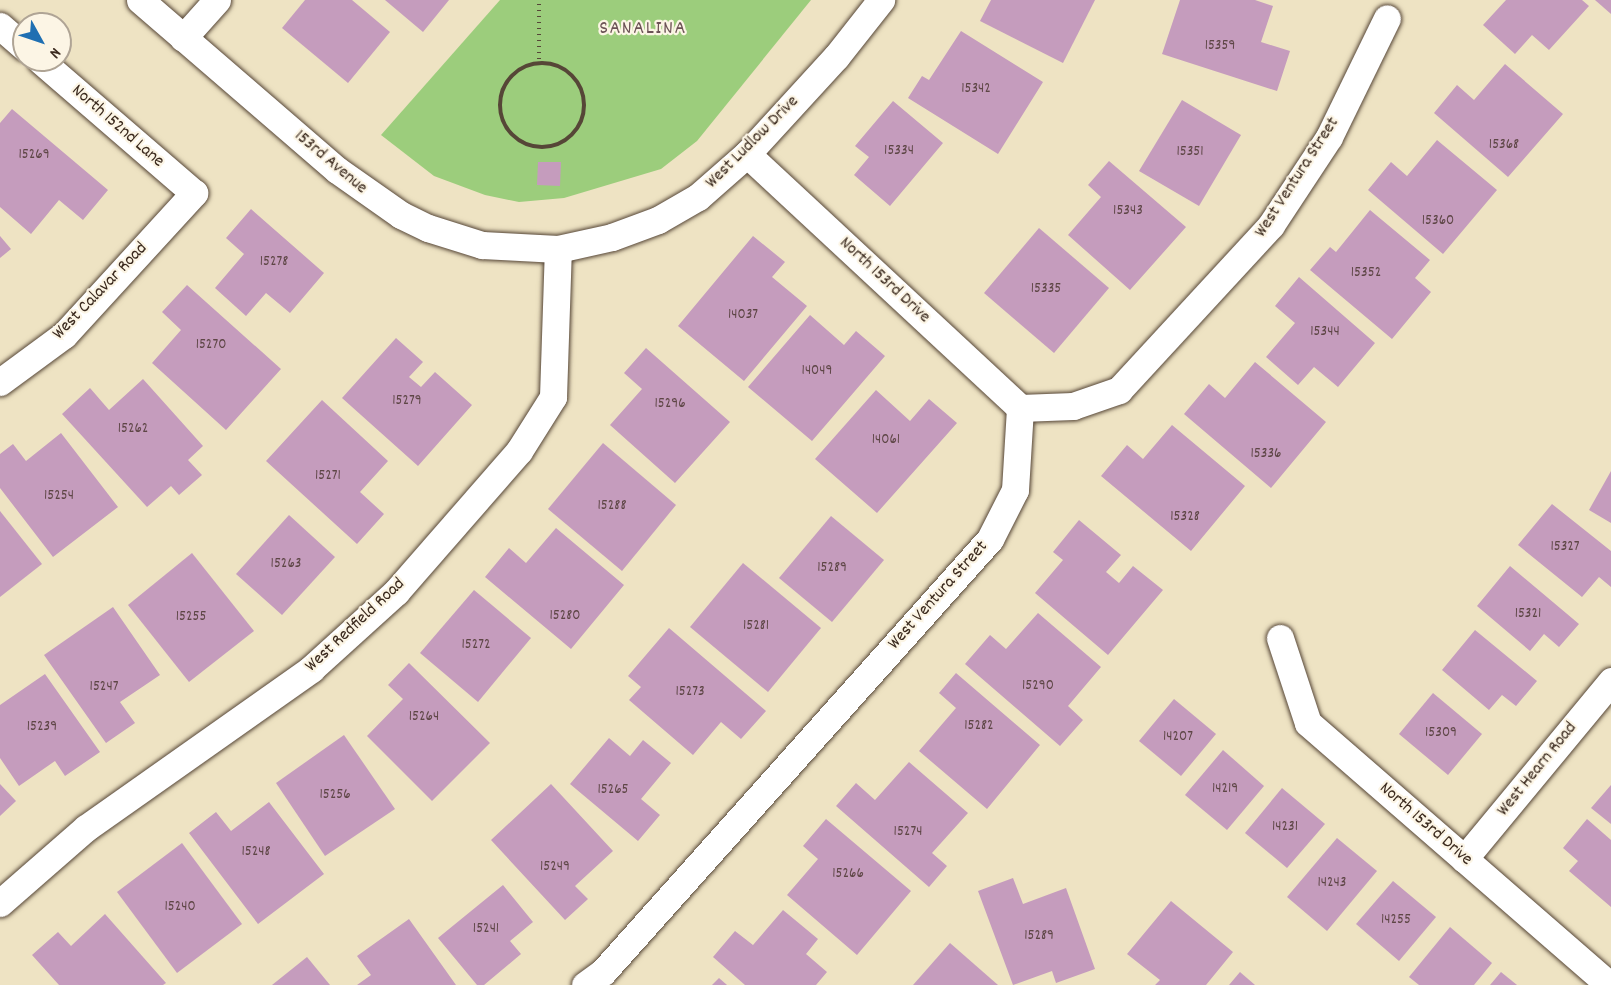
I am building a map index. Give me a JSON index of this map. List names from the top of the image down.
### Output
{
  "streets": {
    "street": [
      "North 152nd Lane",
      "West Ludlow Drive",
      "153rd Avenue",
      "West Ventura Street",
      "North 153rd Drive",
      "West Calavar Road",
      "West Redfield Road",
      "West Hearn Road"
    ]
  },
  "crossings": [
    ["North 152nd Lane", "West Calavar Road"],
    ["West Ludlow Drive", "153rd Avenue"],
    ["West Ludlow Drive", "North 153rd Drive"],
    ["West Ludlow Drive", "West Redfield Road"],
    ["153rd Avenue", "West Redfield Road"],
    ["West Ventura Street", "North 153rd Drive"],
    ["North 153rd Drive", "West Hearn Road"]
  ],
  "districts": ["SANALINA"],
  "house_numbers": [
    "15359",
    "15342",
    "15368",
    "15334",
    "15351",
    "15269",
    "15343",
    "15360",
    "15278",
    "15352",
    "15335",
    "14037",
    "15344",
    "15270",
    "14049",
    "15279",
    "15296",
    "15262",
    "14061",
    "15336",
    "15271",
    "15254",
    "15288",
    "15328",
    "15327",
    "15263",
    "15289",
    "15321",
    "15280",
    "15255",
    "15281",
    "15272",
    "15290",
    "15247",
    "15273",
    "15264",
    "15282",
    "15239",
    "15309",
    "14207",
    "14219",
    "15265",
    "15256",
    "14231",
    "15274",
    "15248",
    "15249",
    "15266",
    "14243",
    "15240",
    "14255",
    "15241",
    "15289"
  ],
  "north": "bottom right"
}
